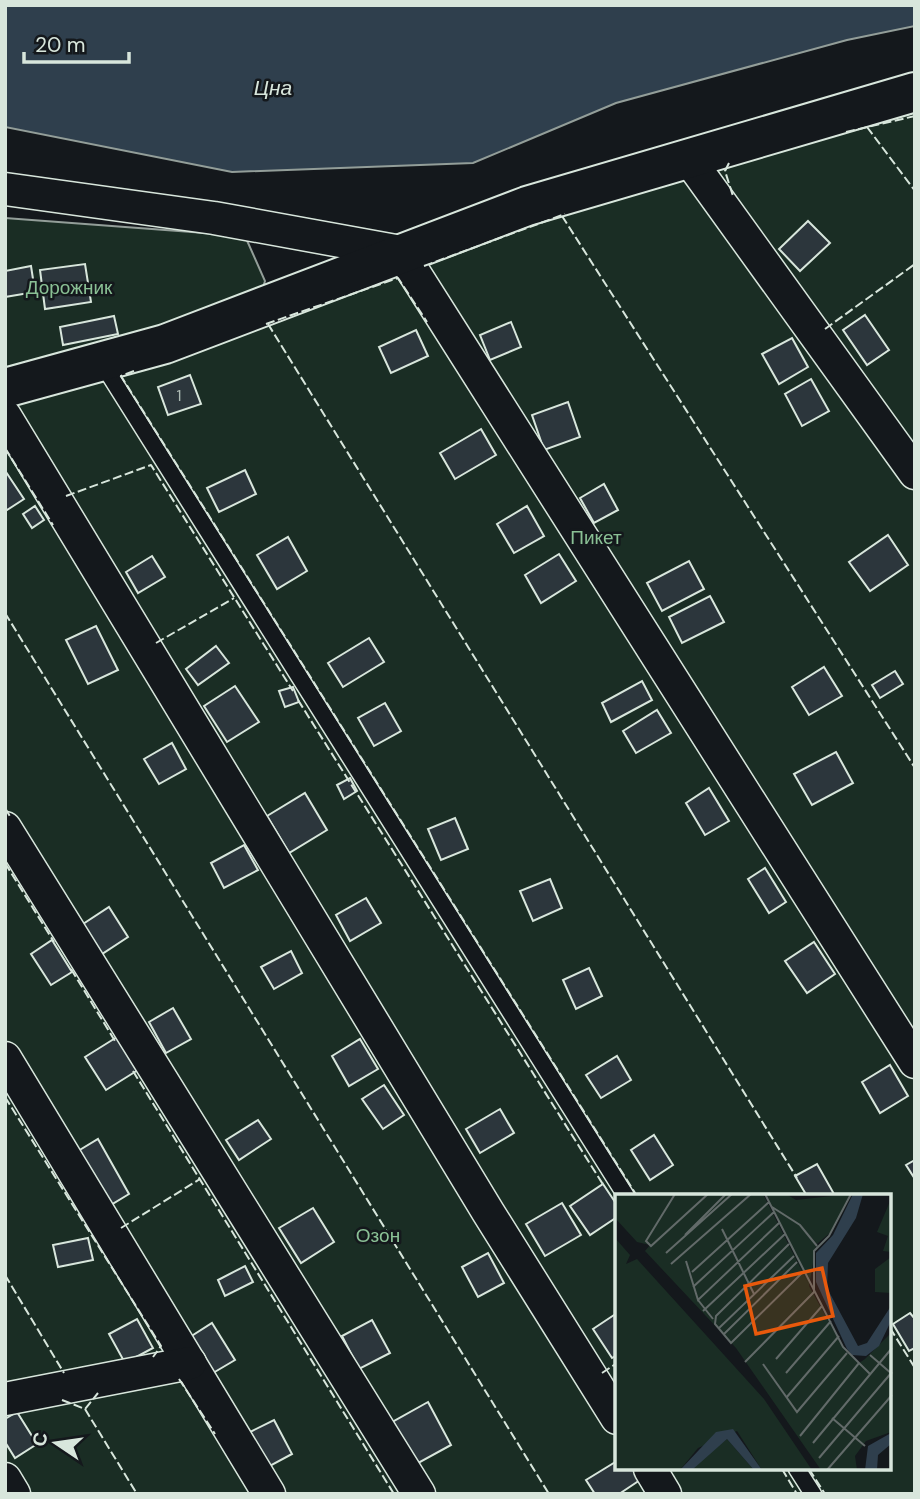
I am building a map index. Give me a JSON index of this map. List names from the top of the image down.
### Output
{
  "water": ["Цна"],
  "parks": ["Дорожник", "Пикет", "Озон"],
  "house_numbers": ["1"],
  "scale_bar": "20 m",
  "north": "left"
}
